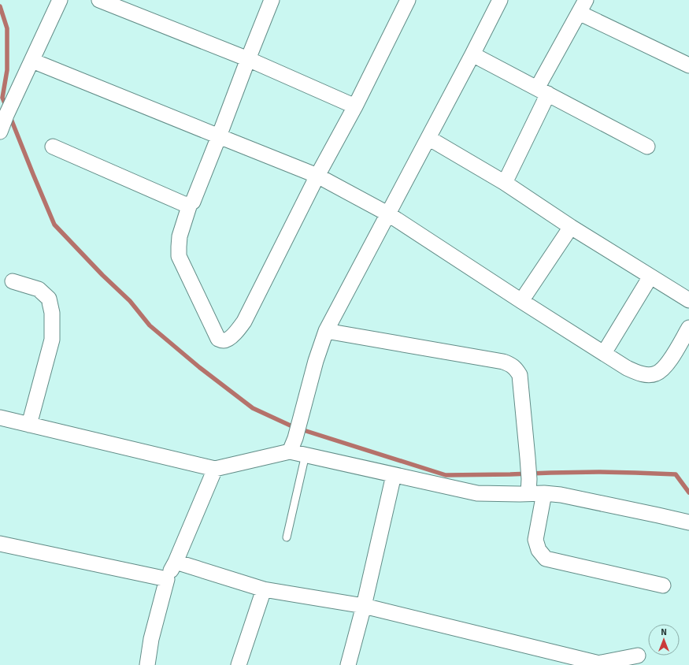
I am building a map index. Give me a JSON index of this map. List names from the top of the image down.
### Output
{
  "north": "top"
}
